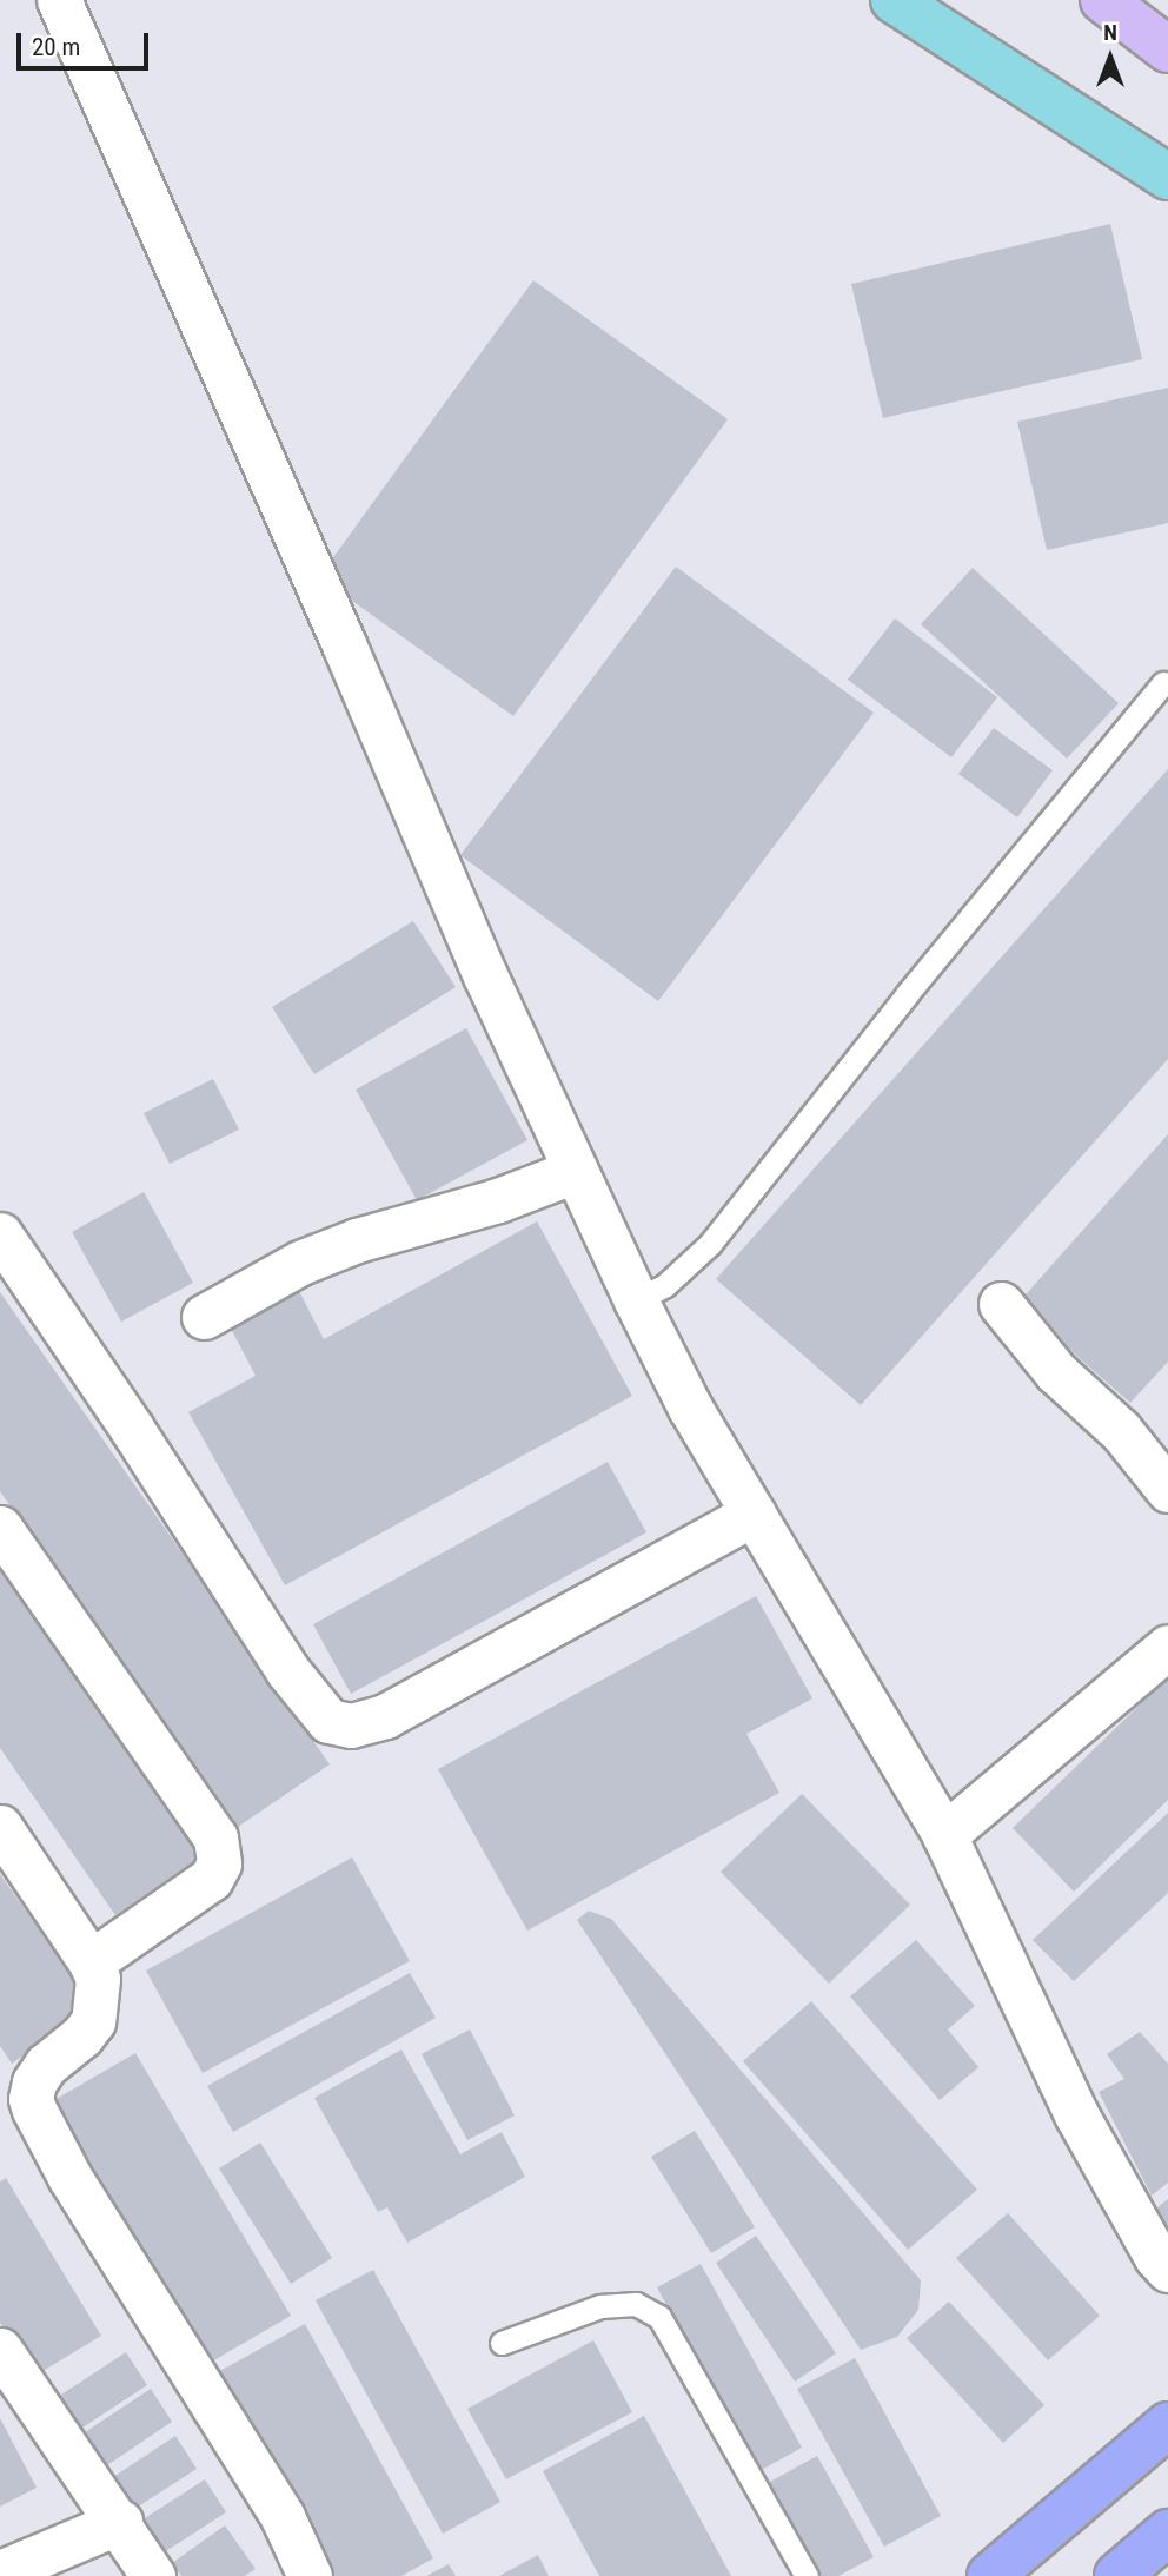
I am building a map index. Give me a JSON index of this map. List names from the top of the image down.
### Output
{
  "scale_bar": "20 m",
  "north": "top"
}
